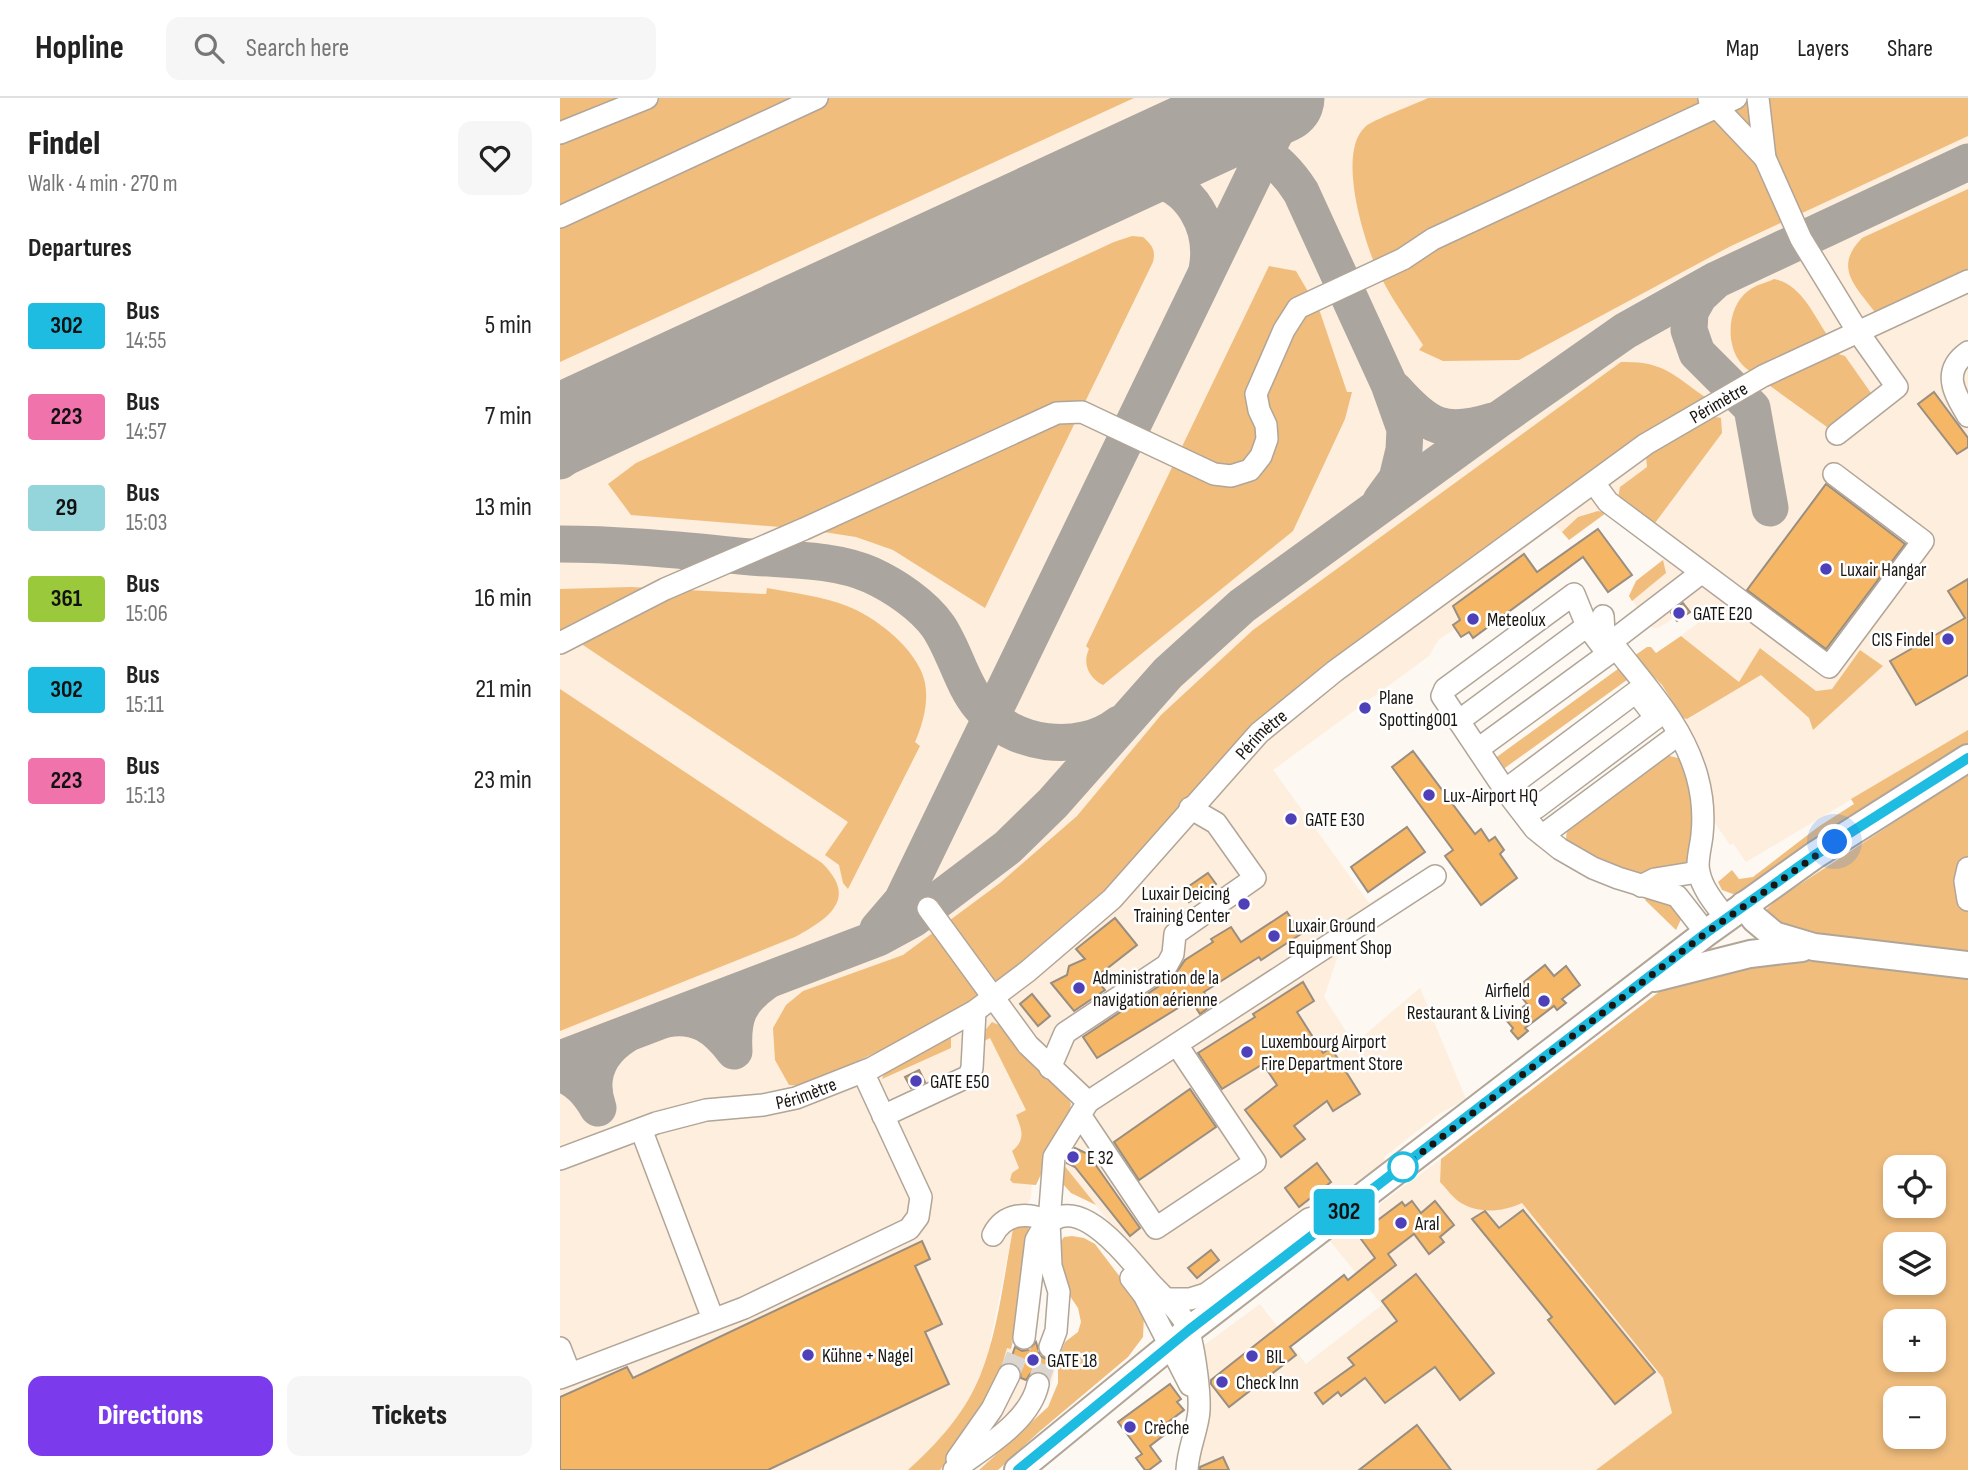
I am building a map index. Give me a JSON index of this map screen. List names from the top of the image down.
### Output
{
  "streets": {
    "street": ["Périmètre"]
  },
  "places": [
    "Luxair Hangar",
    "GATE E20",
    "Meteolux",
    "CIS Findel",
    "Plane Spotting001",
    "Lux-Airport HQ",
    "GATE E30",
    "Luxair Deicing Training Center",
    "Luxair Ground Equipment Shop",
    "Administration de la navigation aérienne",
    "Airfield Restaurant & Living",
    "Luxembourg Airport Fire Department Store",
    "GATE E50",
    "E 32",
    "Aral",
    "Kühne + Nagel",
    "BIL",
    "GATE 18",
    "Check Inn",
    "Crèche"
  ],
  "lines": ["bus line 302"],
  "page": {
    "header": "Hopline",
    "search": "Search here",
    "nav": ["Map", "Layers", "Share"],
    "heading": [
      ["Findel", "Walk · 4 min · 270 m"],
      "Departures"
    ],
    "on_map": "302",
    "list": [
      {
        "mark": "302",
        "name": "Bus",
        "note": "14:55",
        "value": "5 min"
      },
      {
        "mark": "223",
        "name": "Bus",
        "note": "14:57",
        "value": "7 min"
      },
      {
        "mark": "29",
        "name": "Bus",
        "note": "15:03",
        "value": "13 min"
      },
      {
        "mark": "361",
        "name": "Bus",
        "note": "15:06",
        "value": "16 min"
      },
      {
        "mark": "302",
        "name": "Bus",
        "note": "15:11",
        "value": "21 min"
      },
      {
        "mark": "223",
        "name": "Bus",
        "note": "15:13",
        "value": "23 min"
      }
    ],
    "map_buttons": ["+", "−"],
    "buttons": ["Directions", "Tickets"]
  }
}
